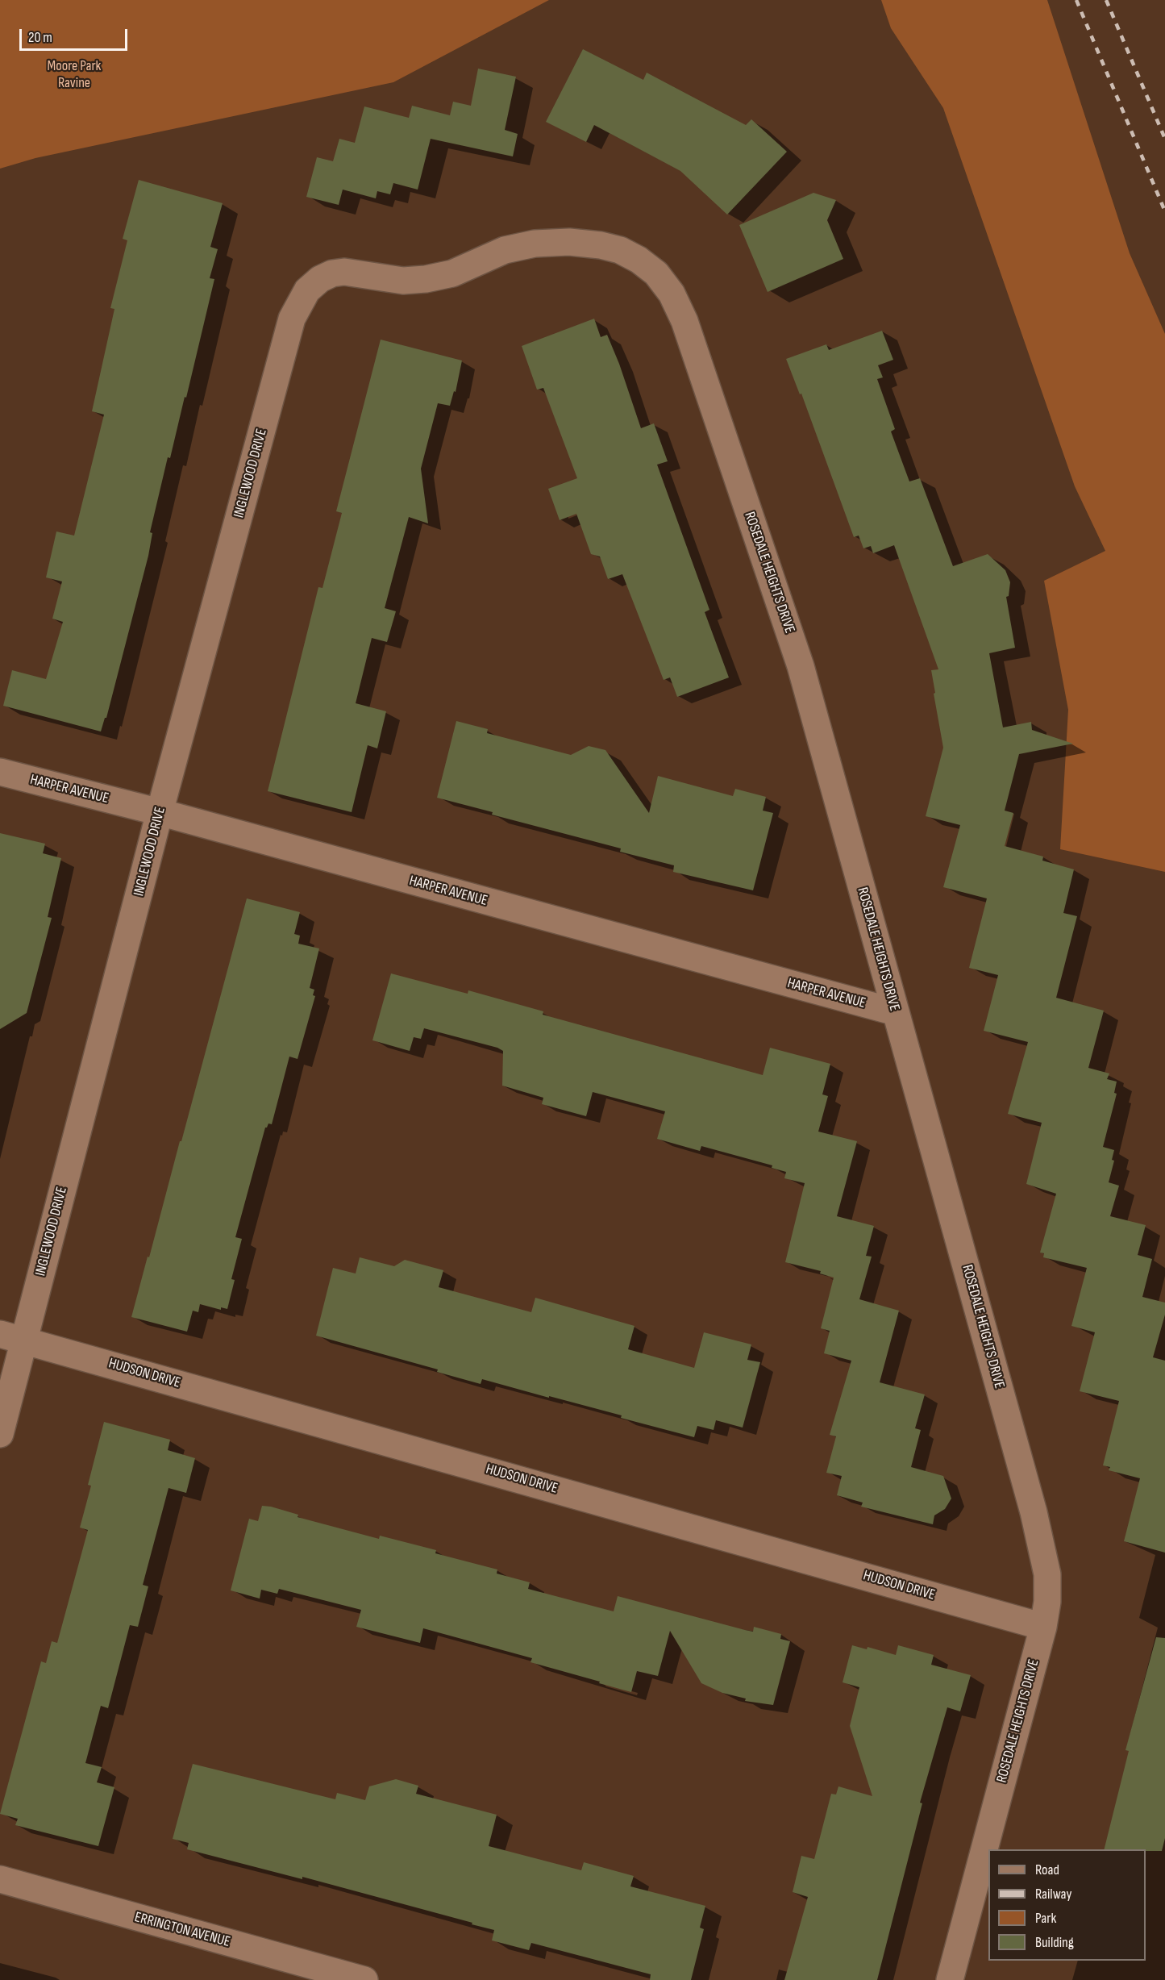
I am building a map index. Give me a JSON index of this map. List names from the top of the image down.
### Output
{
  "streets": {
    "street": [
      "INGLEWOOD DRIVE",
      "ROSEDALE HEIGHTS DRIVE",
      "HARPER AVENUE",
      "HUDSON DRIVE",
      "ERRINGTON AVENUE"
    ]
  },
  "crossings": [
    ["INGLEWOOD DRIVE", "ROSEDALE HEIGHTS DRIVE"],
    ["INGLEWOOD DRIVE", "HARPER AVENUE"],
    ["INGLEWOOD DRIVE", "HUDSON DRIVE"],
    ["ROSEDALE HEIGHTS DRIVE", "HARPER AVENUE"],
    ["ROSEDALE HEIGHTS DRIVE", "HUDSON DRIVE"]
  ],
  "parks": ["Moore Park Ravine"],
  "legend": [
    "Road",
    "Railway",
    "Park",
    "Building"
  ],
  "scale_bar": "20 m"
}
